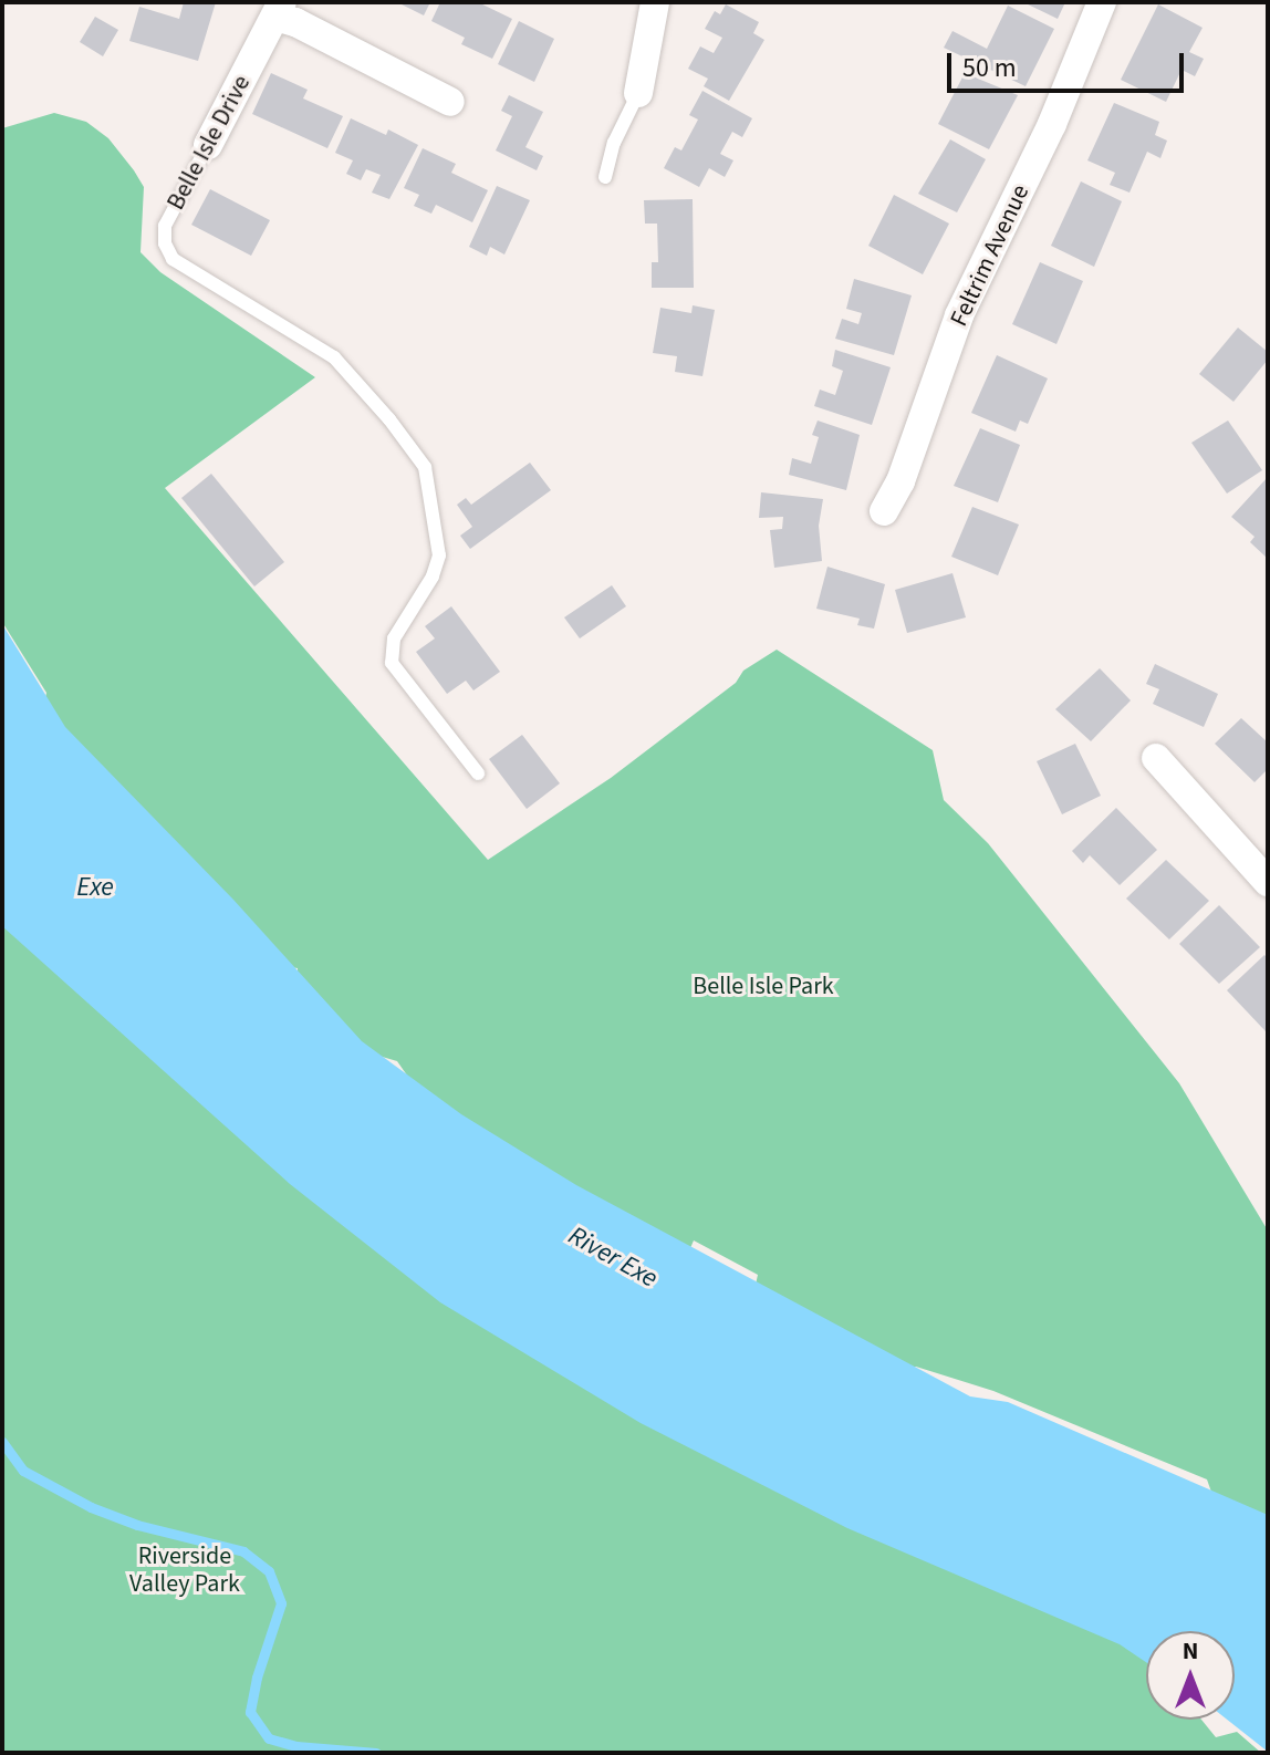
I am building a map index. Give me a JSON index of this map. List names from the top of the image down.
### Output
{
  "streets": {
    "street": ["Belle Isle Drive", "Feltrim Avenue"]
  },
  "water": ["Exe", "River Exe"],
  "parks": ["Belle Isle Park", "Riverside Valley Park"],
  "scale_bar": "50 m",
  "north": "top"
}
